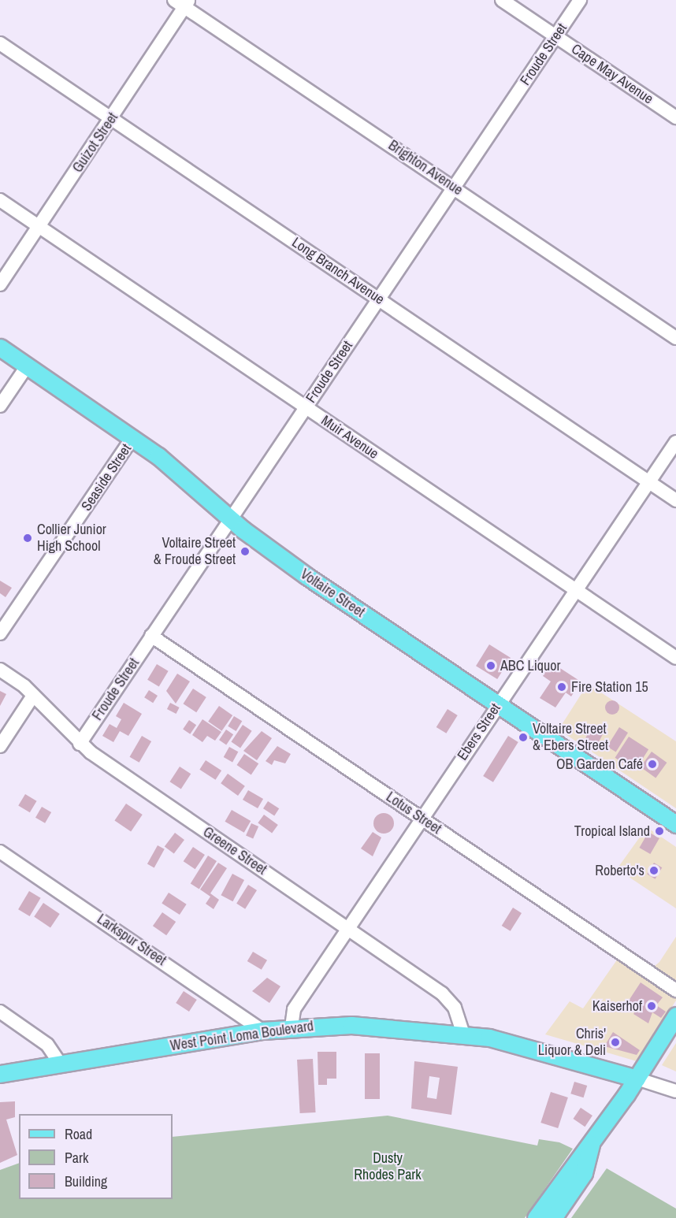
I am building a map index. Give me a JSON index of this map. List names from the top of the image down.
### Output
{
  "streets": {
    "main road": ["Voltaire Street", "West Point Loma Boulevard"],
    "street": [
      "Froude Street",
      "Cape May Avenue",
      "Guizot Street",
      "Brighton Avenue",
      "Long Branch Avenue",
      "Muir Avenue",
      "Seaside Street",
      "Ebers Street",
      "Lotus Street",
      "Greene Street",
      "Larkspur Street"
    ]
  },
  "crossings": [
    ["Froude Street", "Cape May Avenue"],
    ["Froude Street", "Brighton Avenue"],
    ["Froude Street", "Long Branch Avenue"],
    ["Froude Street", "Muir Avenue"],
    ["Froude Street", "Voltaire Street"],
    ["Froude Street", "Lotus Street"],
    ["Froude Street", "Greene Street"],
    ["Guizot Street", "Brighton Avenue"],
    ["Guizot Street", "Long Branch Avenue"],
    ["Guizot Street", "Muir Avenue"],
    ["Long Branch Avenue", "Ebers Street"],
    ["Muir Avenue", "Ebers Street"],
    ["Seaside Street", "Voltaire Street"],
    ["Voltaire Street", "Ebers Street"],
    ["Ebers Street", "Lotus Street"],
    ["Ebers Street", "Greene Street"],
    ["Ebers Street", "West Point Loma Boulevard"],
    ["Greene Street", "West Point Loma Boulevard"],
    ["Larkspur Street", "West Point Loma Boulevard"]
  ],
  "parks": ["Dusty Rhodes Park"],
  "places": [
    "Collier Junior High School",
    "Voltaire Street & Froude Street",
    "ABC Liquor",
    "Fire Station 15",
    "Voltaire Street & Ebers Street",
    "OB Garden Café",
    "Tropical Island",
    "Roberto's",
    "Kaiserhof",
    "Chris' Liquor & Deli"
  ],
  "legend": ["Road", "Park", "Building"]
}
